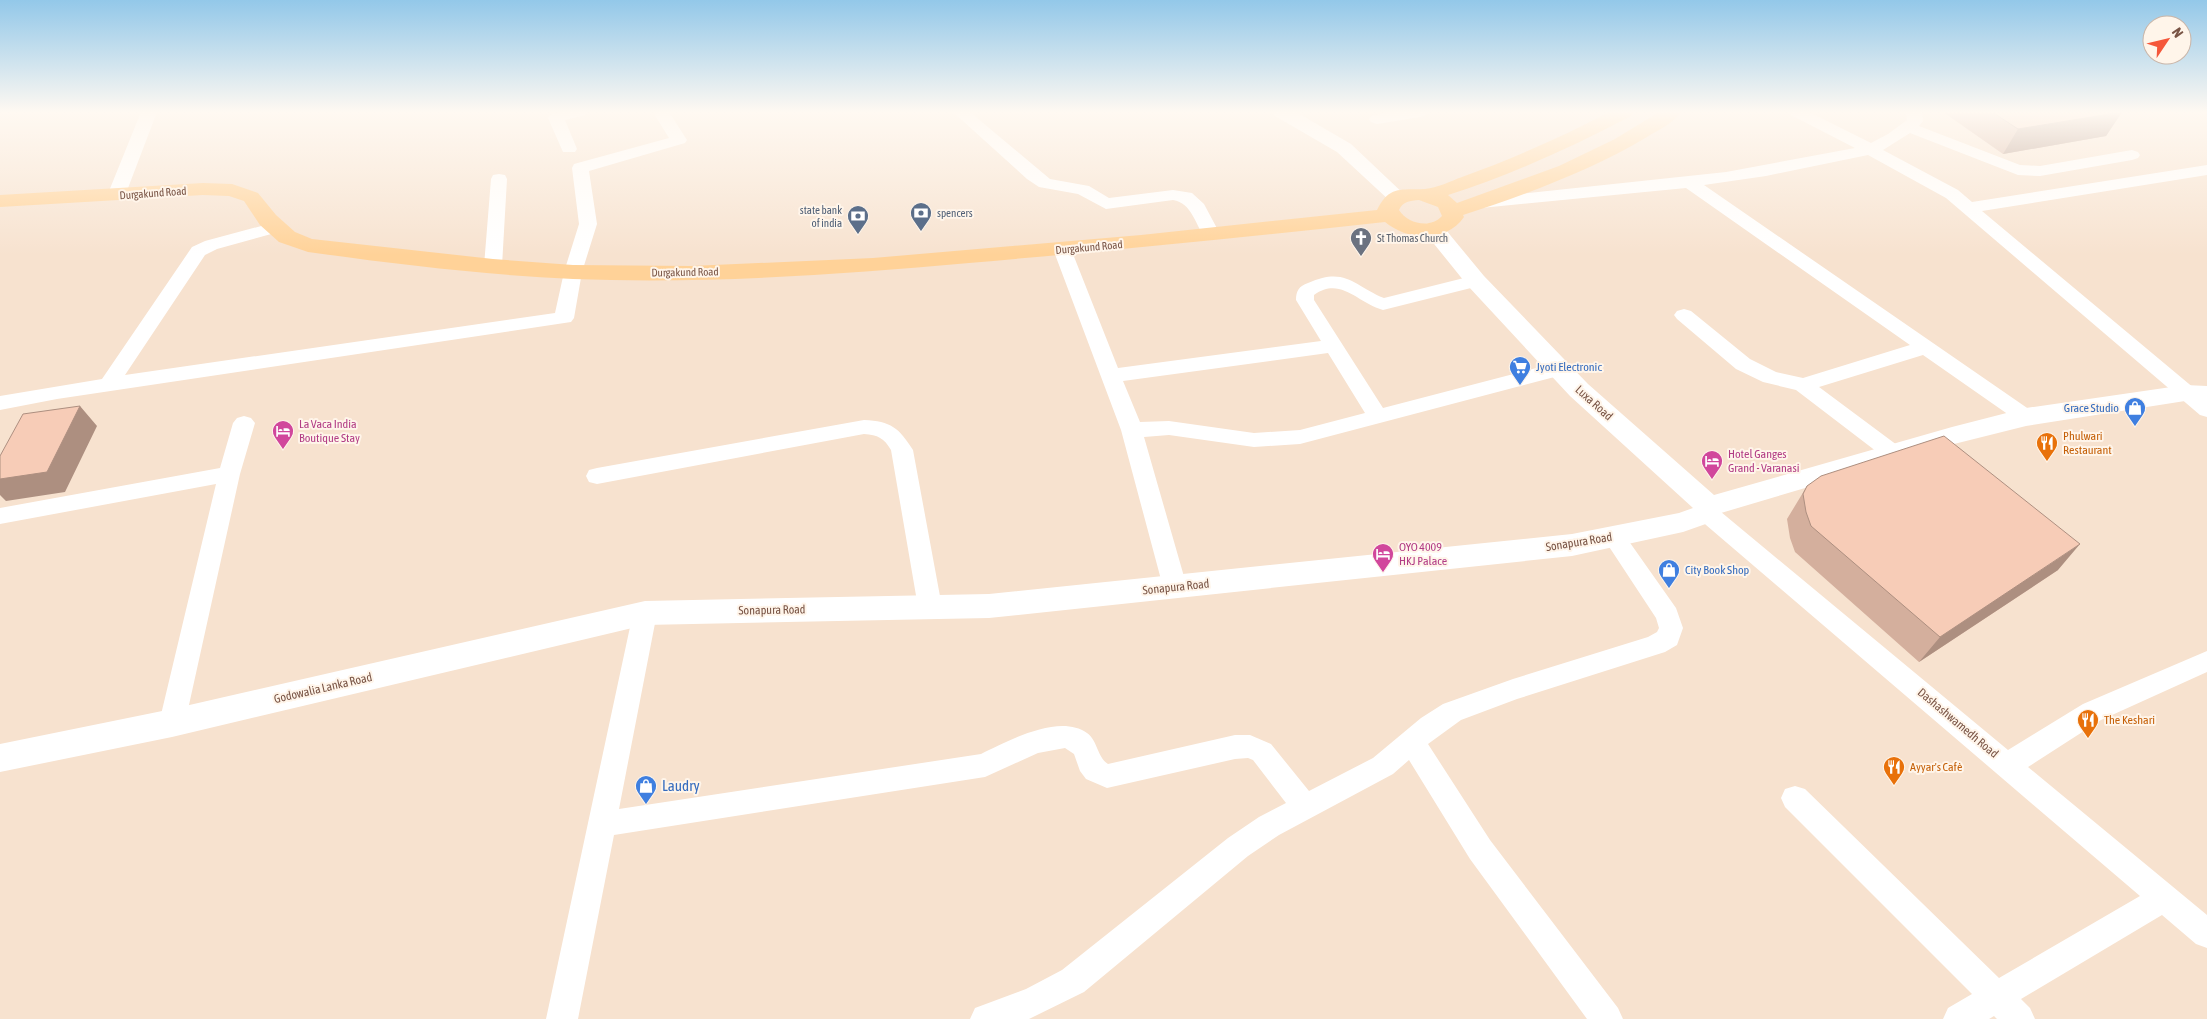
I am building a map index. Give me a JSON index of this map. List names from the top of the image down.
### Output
{
  "streets": {
    "main road": ["Durgakund Road"],
    "street": [
      "Luxa Road",
      "Sonapura Road",
      "Godowalia Lanka Road",
      "Dashashwamedh Road"
    ]
  },
  "crossings": [
    ["Luxa Road", "Sonapura Road"],
    ["Luxa Road", "Dashashwamedh Road"],
    ["Sonapura Road", "Godowalia Lanka Road"],
    ["Sonapura Road", "Dashashwamedh Road"]
  ],
  "places": {
    "bank": ["spencers", "state bank of india"],
    "church": ["St Thomas Church"],
    "supermarket": ["Jyoti Electronic"],
    "shop": ["Grace Studio", "City Book Shop", "Laudry"],
    "hotel": ["La Vaca India Boutique Stay", "Hotel Ganges Grand - Varanasi", "OYO 4009 HKJ Palace"],
    "restaurant": ["Phulwari Restaurant", "The Keshari", "Ayyar's Cafè"]
  },
  "north": "top right"
}
